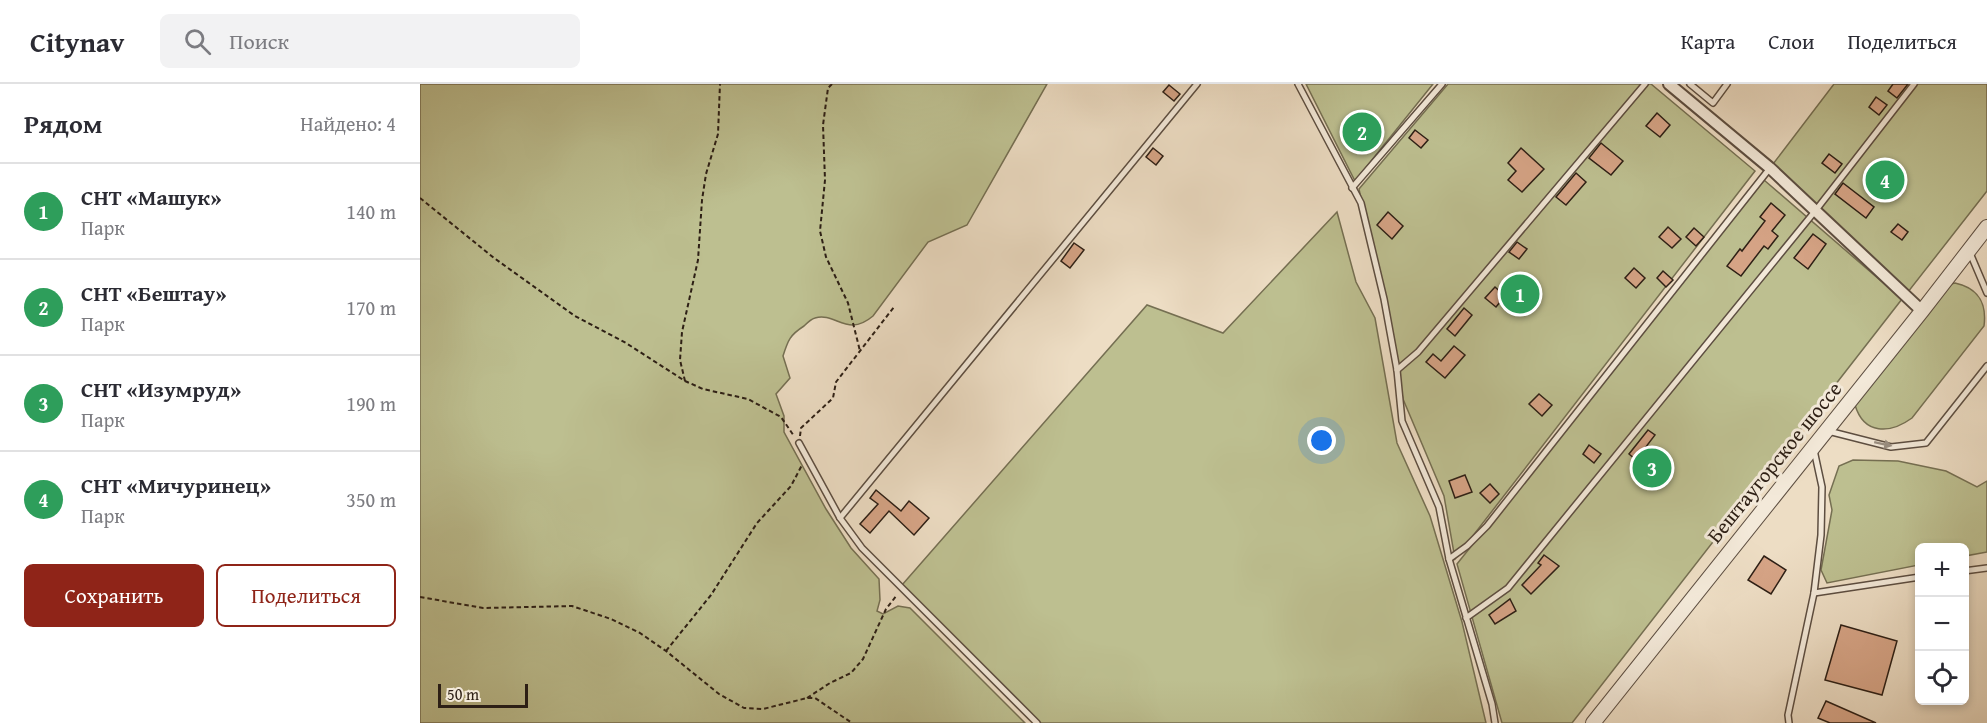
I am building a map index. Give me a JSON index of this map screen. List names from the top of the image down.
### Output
{
  "streets": {
    "street": ["Бештаугорское шоссе"]
  },
  "scale_bar": "50 m",
  "page": {
    "header": "Citynav",
    "search": "Поиск",
    "nav": ["Карта", "Слои", "Поделиться"],
    "heading": ["Рядом", "Найдено: 4"],
    "pins": [
      "2",
      "4",
      "1",
      "3"
    ],
    "list": [
      {
        "mark": "1",
        "name": "СНТ «Машук»",
        "note": "Парк",
        "value": "140 m"
      },
      {
        "mark": "2",
        "name": "СНТ «Бештау»",
        "note": "Парк",
        "value": "170 m"
      },
      {
        "mark": "3",
        "name": "СНТ «Изумруд»",
        "note": "Парк",
        "value": "190 m"
      },
      {
        "mark": "4",
        "name": "СНТ «Мичуринец»",
        "note": "Парк",
        "value": "350 m"
      }
    ],
    "map_buttons": ["+", "−"],
    "buttons": ["Сохранить", "Поделиться"],
    "scale": "50 m"
  }
}
